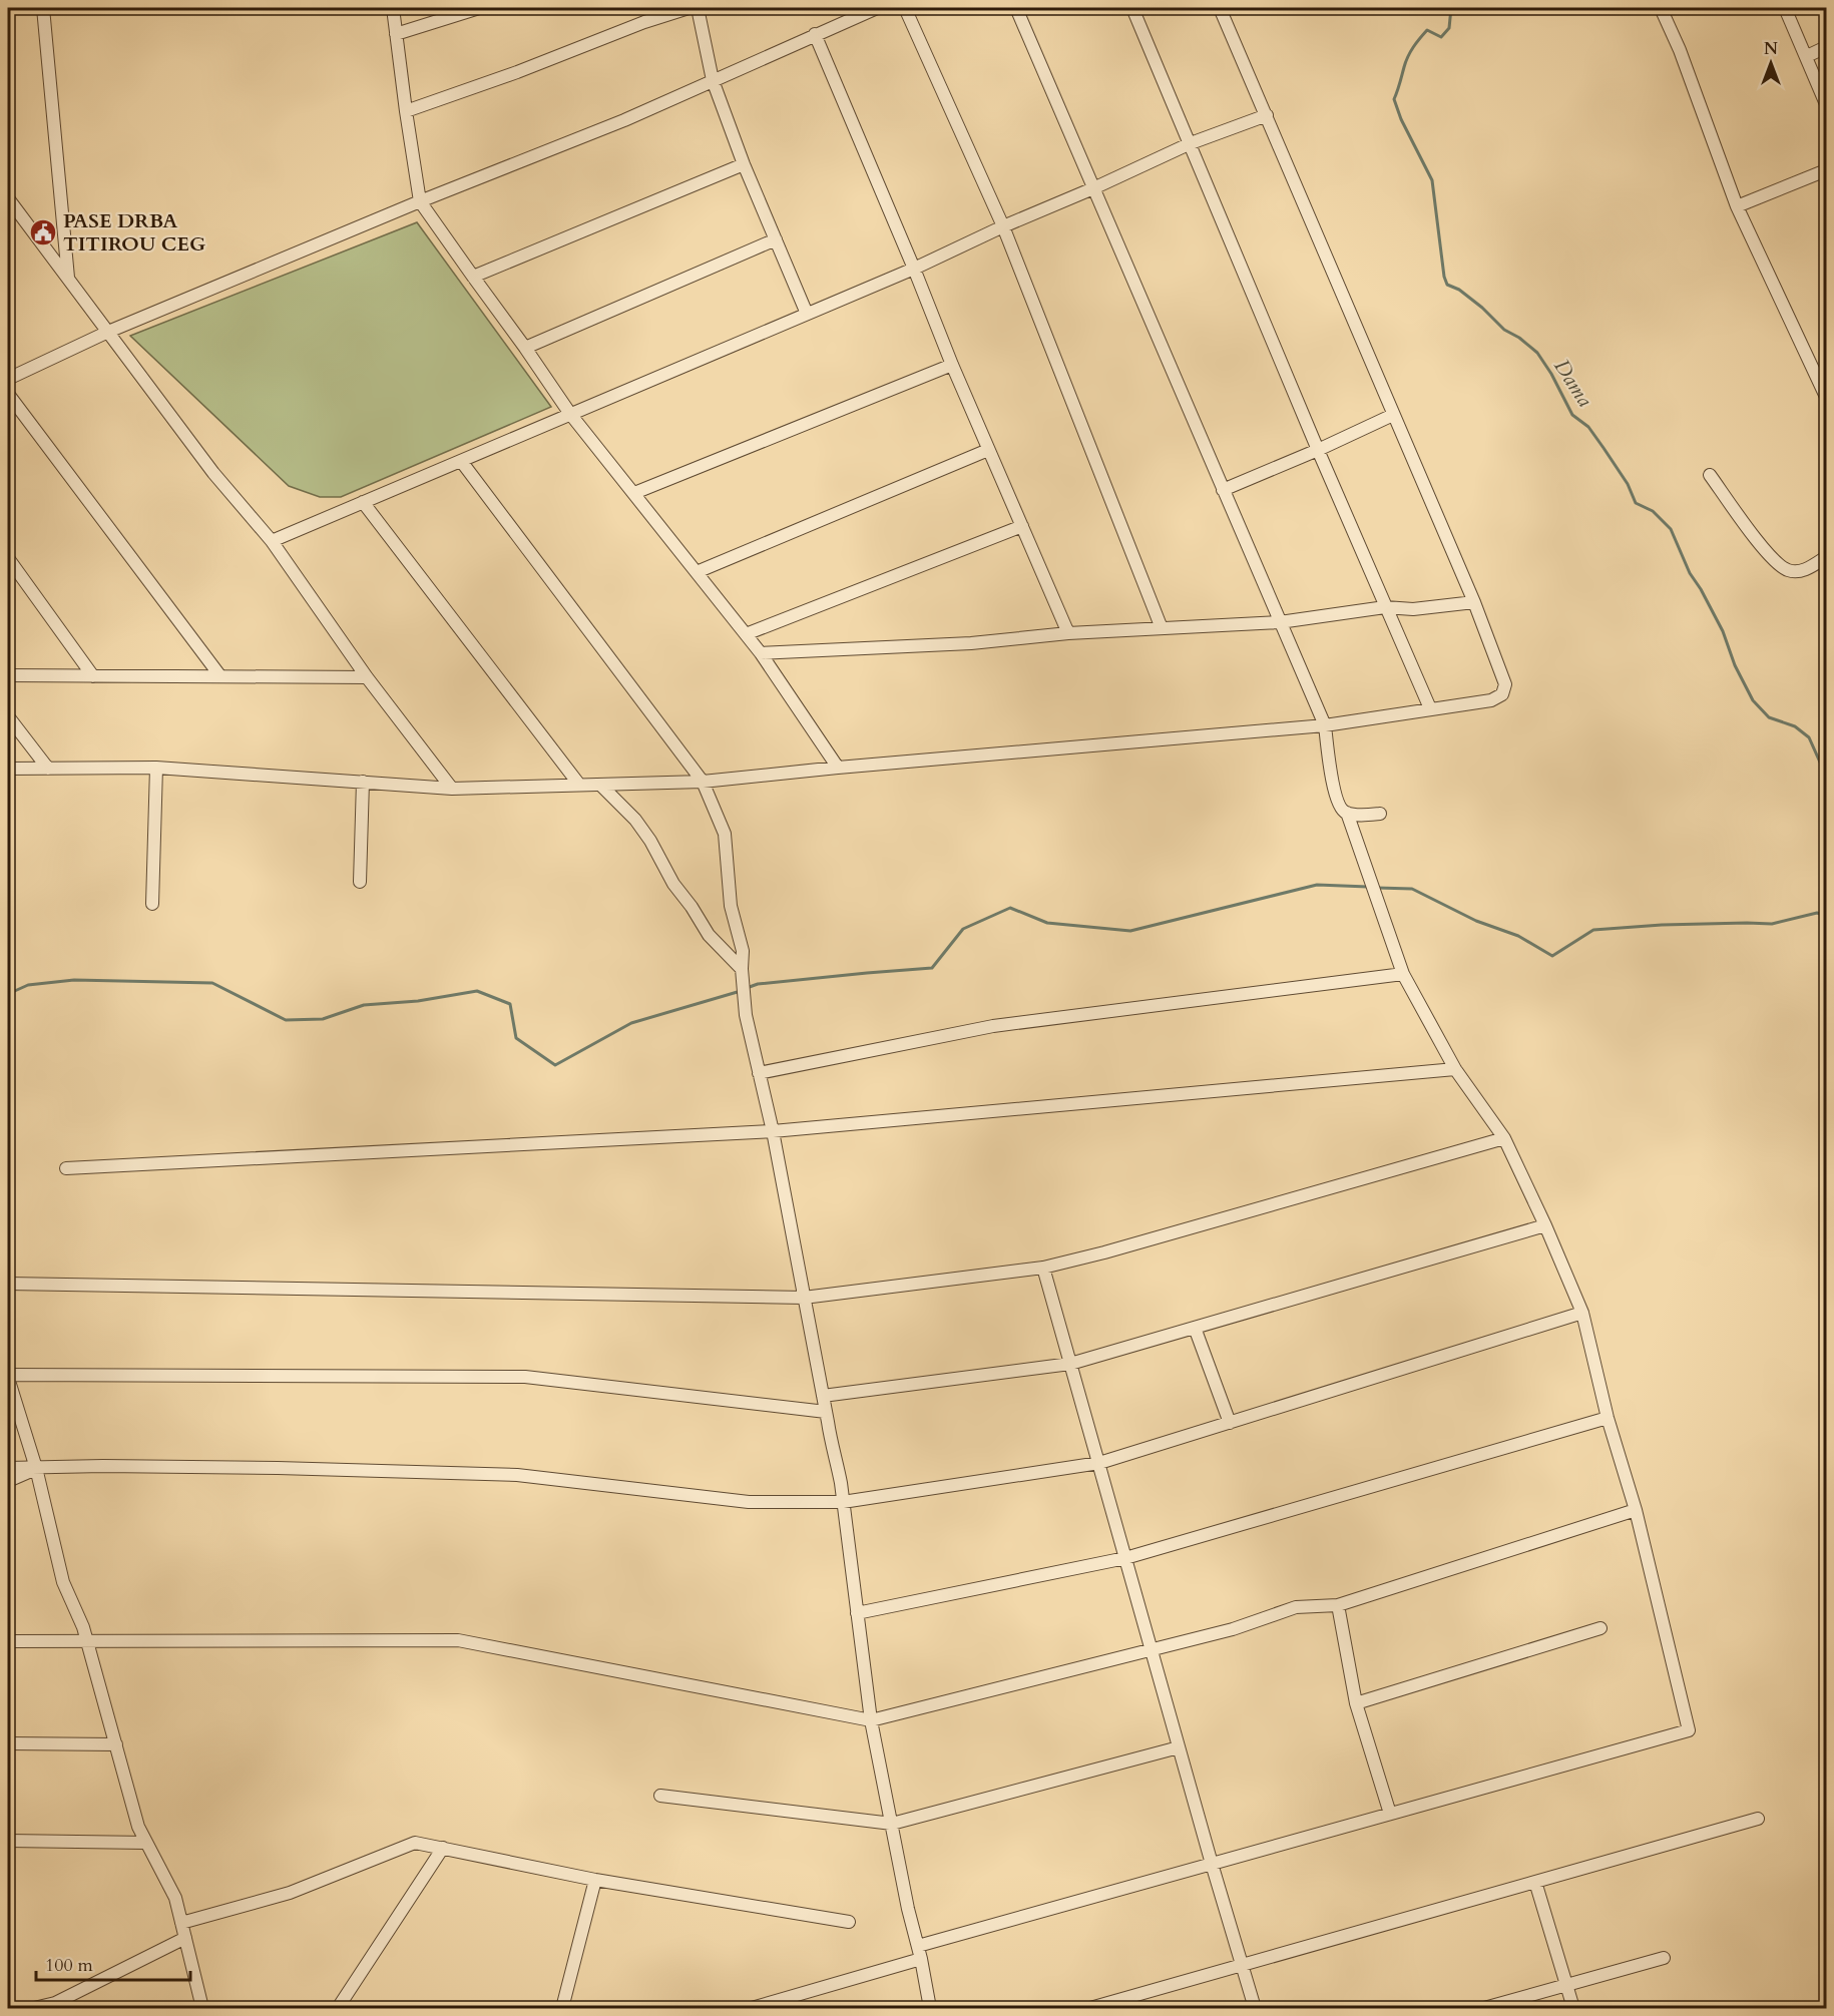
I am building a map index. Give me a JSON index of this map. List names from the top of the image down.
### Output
{
  "water": ["Dama"],
  "places": {
    "public building": ["PASE DRBA TITIROU CEG"]
  },
  "scale_bar": "100 m",
  "north": "top"
}
